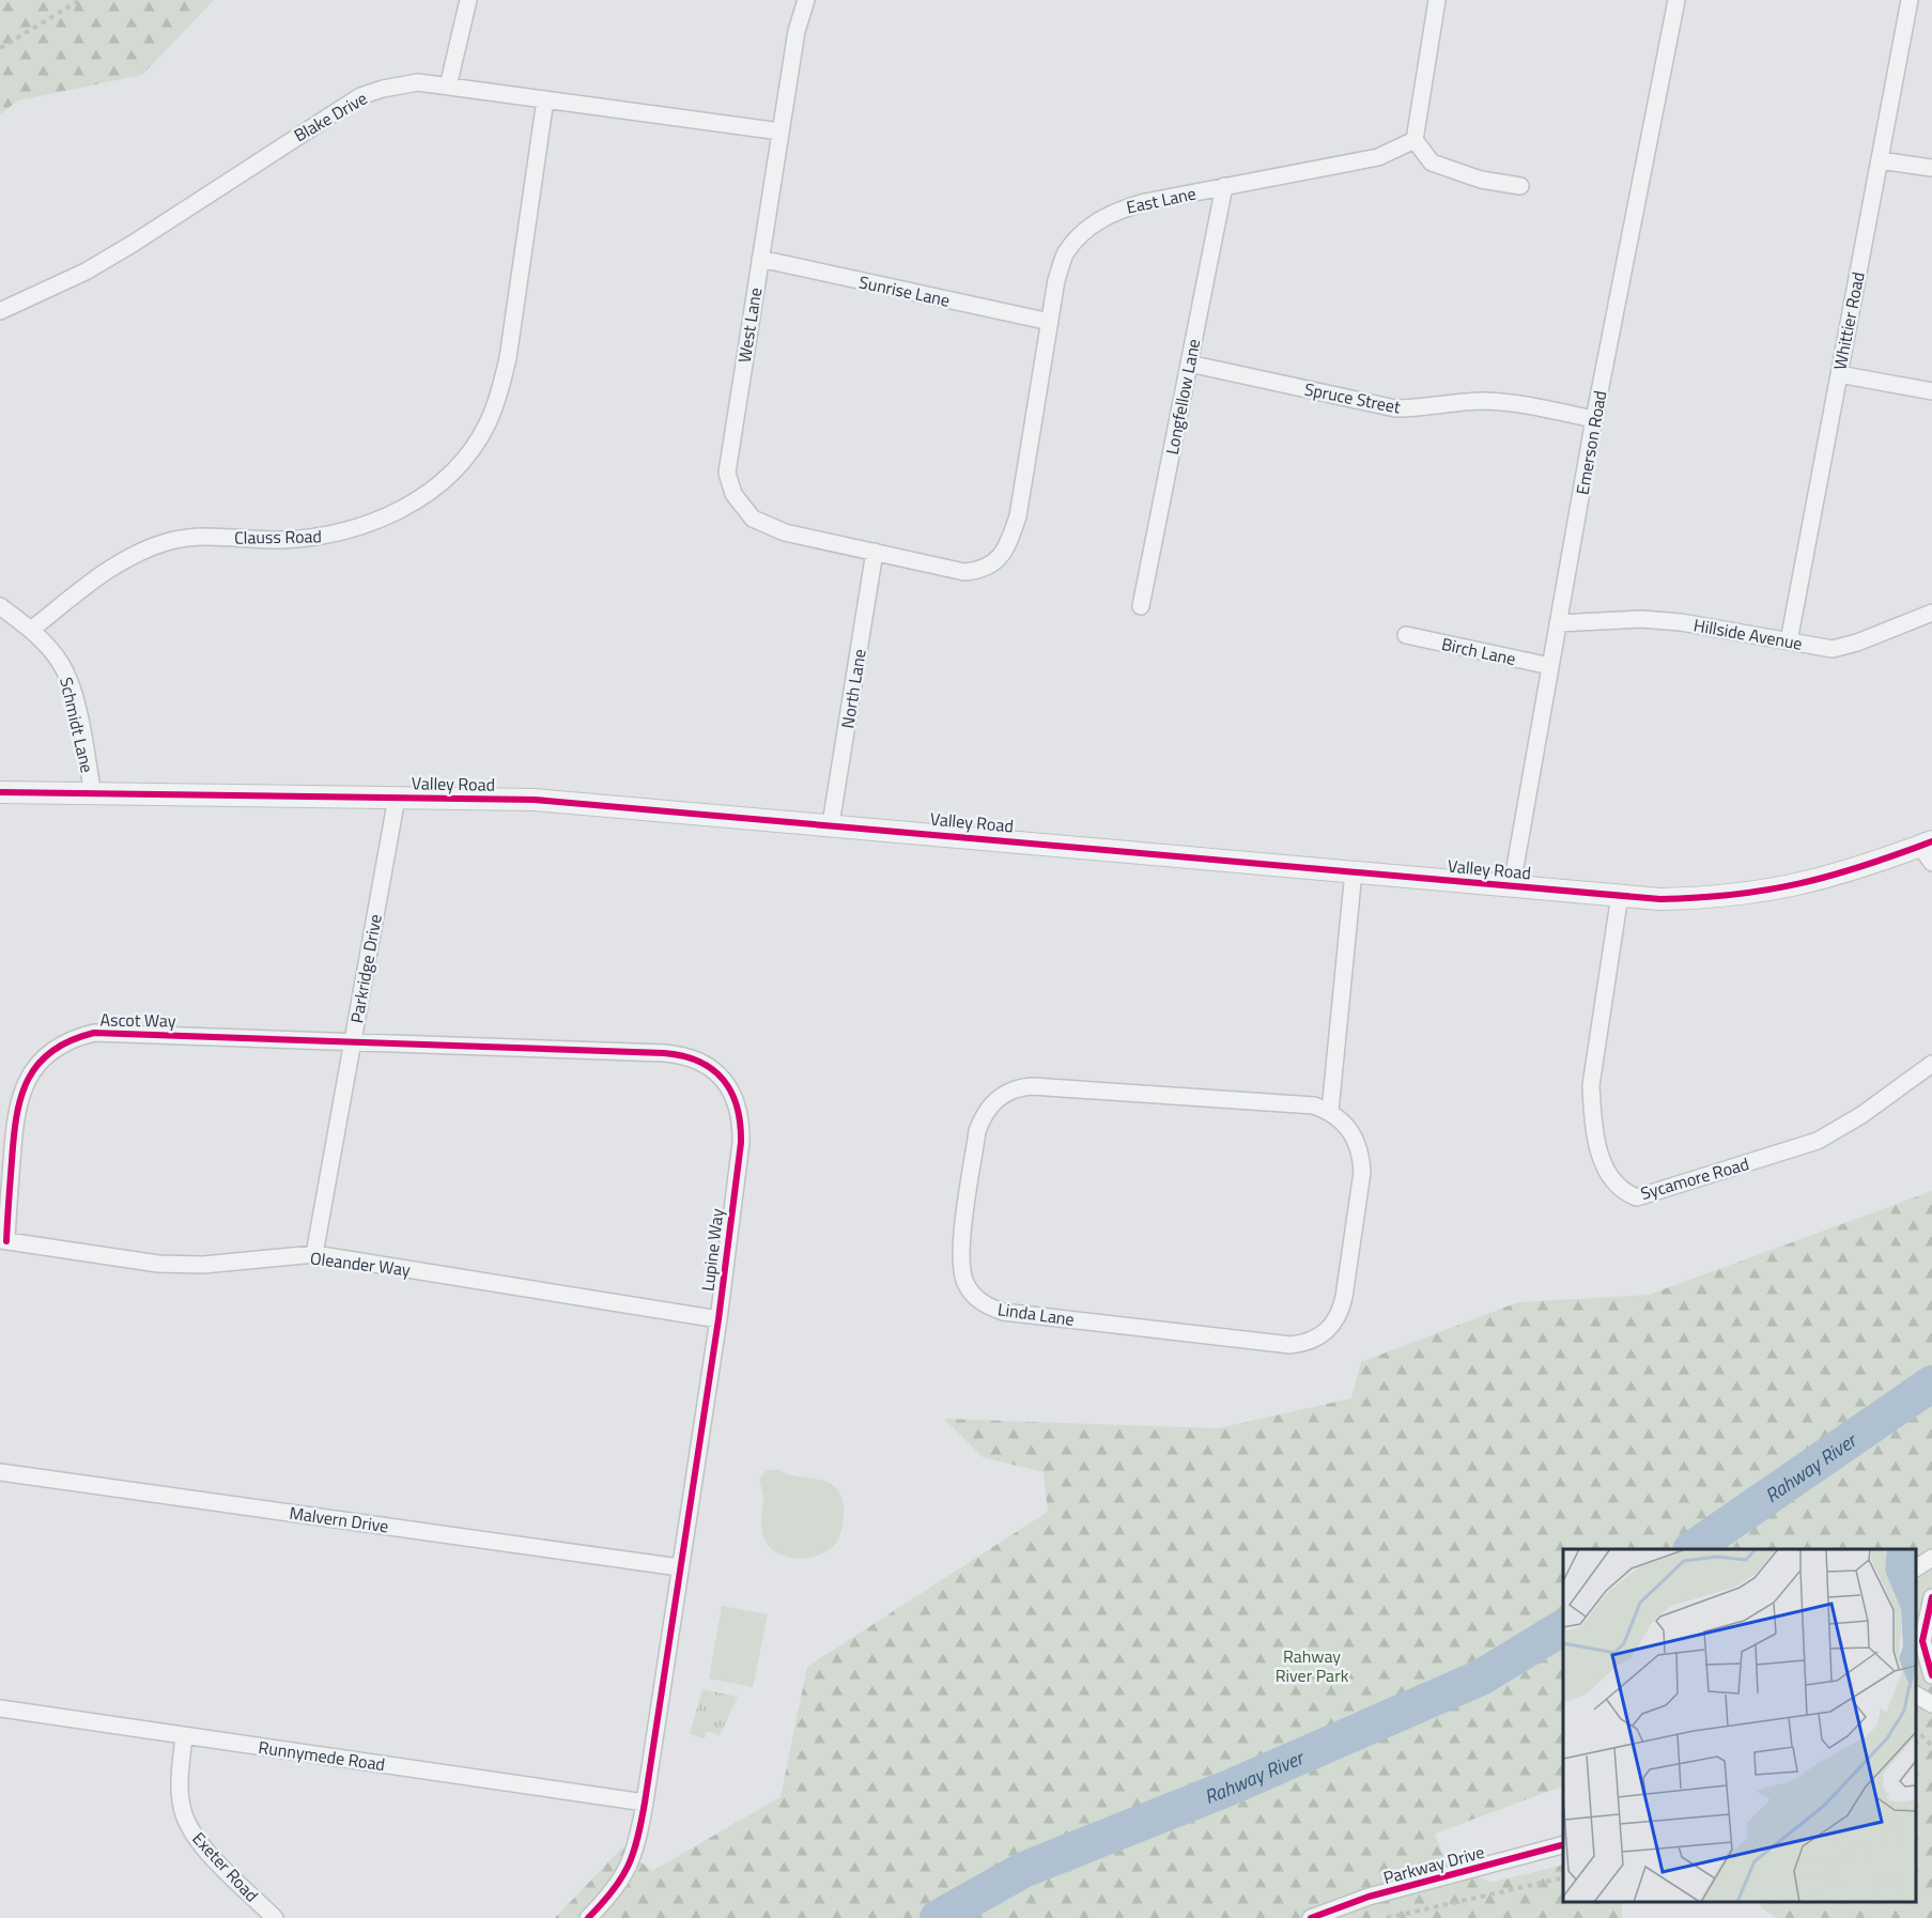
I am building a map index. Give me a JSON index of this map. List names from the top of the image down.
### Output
{
  "streets": {
    "street": [
      "Blake Drive",
      "East Lane",
      "Sunrise Lane",
      "Whittier Road",
      "West Lane",
      "Longfellow Lane",
      "Spruce Street",
      "Emerson Road",
      "Clauss Road",
      "Hillside Avenue",
      "Birch Lane",
      "North Lane",
      "Schmidt Lane",
      "Valley Road",
      "Parkridge Drive",
      "Ascot Way",
      "Sycamore Road",
      "Lupine Way",
      "Oleander Way",
      "Linda Lane",
      "Malvern Drive",
      "Runnymede Road",
      "Parkway Drive",
      "Exeter Road"
    ]
  },
  "crossings": [
    ["Blake Drive", "West Lane"],
    ["Blake Drive", "Clauss Road"],
    ["East Lane", "Sunrise Lane"],
    ["East Lane", "West Lane"],
    ["East Lane", "Longfellow Lane"],
    ["East Lane", "North Lane"],
    ["Sunrise Lane", "West Lane"],
    ["Whittier Road", "Hillside Avenue"],
    ["West Lane", "North Lane"],
    ["Longfellow Lane", "Spruce Street"],
    ["Spruce Street", "Emerson Road"],
    ["Emerson Road", "Hillside Avenue"],
    ["Emerson Road", "Birch Lane"],
    ["Emerson Road", "Valley Road"],
    ["Clauss Road", "Schmidt Lane"],
    ["North Lane", "Valley Road"],
    ["Schmidt Lane", "Valley Road"],
    ["Valley Road", "Parkridge Drive"],
    ["Valley Road", "Sycamore Road"],
    ["Parkridge Drive", "Ascot Way"],
    ["Parkridge Drive", "Lupine Way"],
    ["Parkridge Drive", "Oleander Way"],
    ["Ascot Way", "Lupine Way"],
    ["Ascot Way", "Oleander Way"],
    ["Lupine Way", "Oleander Way"],
    ["Lupine Way", "Malvern Drive"],
    ["Lupine Way", "Runnymede Road"],
    ["Runnymede Road", "Exeter Road"]
  ],
  "water": ["Rahway River"],
  "parks": ["Rahway River Park"]
}
